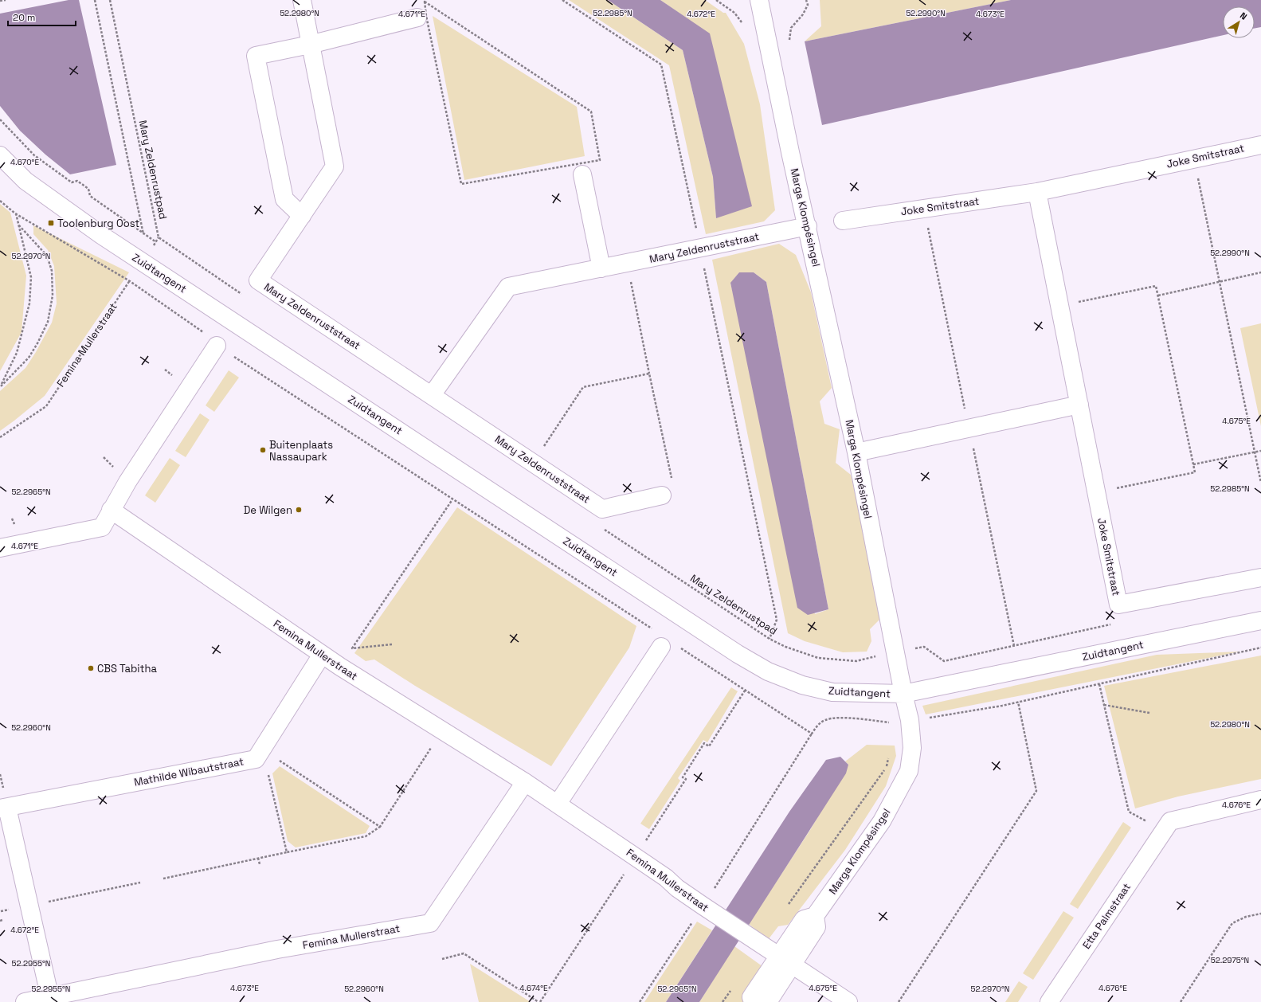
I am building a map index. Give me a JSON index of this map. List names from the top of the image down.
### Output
{
  "streets": {
    "street": [
      "Joke Smitstraat",
      "Marga Klompésingel",
      "Mary Zeldenruststraat",
      "Zuidtangent",
      "Femina Mullerstraat",
      "Mathilde Wibautstraat",
      "Etta Palmstraat"
    ],
    "path": ["Mary Zeldenrustpad"]
  },
  "crossings": [
    ["Mary Zeldenrustpad", "Marga Klompésingel"],
    ["Mary Zeldenrustpad", "Femina Mullerstraat"],
    ["Marga Klompésingel", "Mary Zeldenruststraat"],
    ["Marga Klompésingel", "Zuidtangent"],
    ["Marga Klompésingel", "Femina Mullerstraat"],
    ["Zuidtangent", "Femina Mullerstraat"],
    ["Femina Mullerstraat", "Mathilde Wibautstraat"]
  ],
  "places": {
    "transit": ["Toolenburg Oost"],
    "other": ["Buitenplaats Nassaupark", "De Wilgen", "CBS Tabitha"]
  },
  "scale_bar": "20 m",
  "north": "top right",
  "coordinates": [
    "52.2980°N",
    "52.2985°N",
    "52.2990°N",
    "4.671°E",
    "4.672°E",
    "4.673°E",
    "4.670°E",
    "52.2970°N",
    "4.675°E",
    "52.2965°N",
    "52.2960°N",
    "4.676°E",
    "52.2975°N",
    "52.2955°N",
    "4.674°E"
  ]
}
